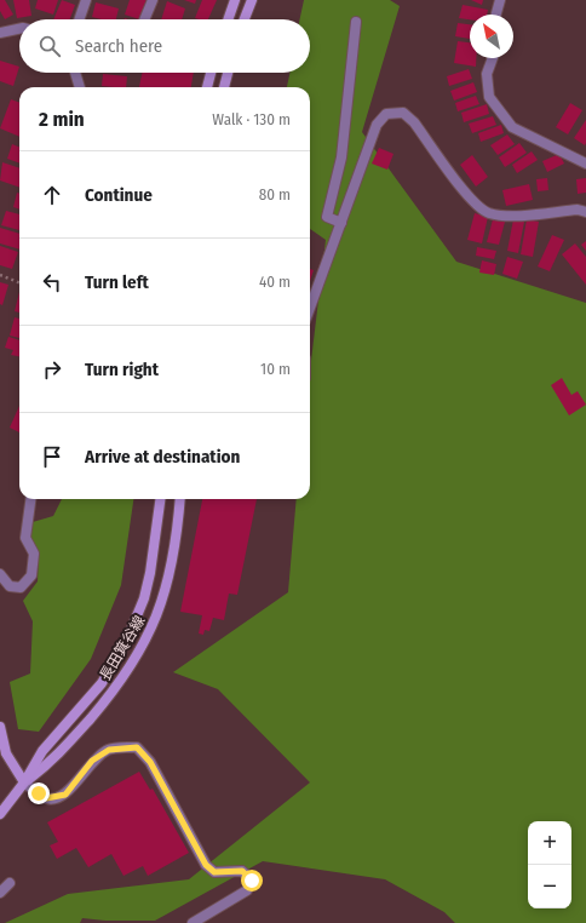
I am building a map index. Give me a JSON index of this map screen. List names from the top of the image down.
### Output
{
  "streets": {
    "street": ["長田箕谷線"]
  },
  "north": "top left",
  "page": {
    "search": "Search here",
    "heading": ["2 min", "Walk · 130 m"],
    "list": [
      ["Continue", "80 m"],
      ["Turn left", "40 m"],
      ["Turn right", "10 m"],
      "Arrive at destination"
    ],
    "map_buttons": ["+", "−"]
  }
}
